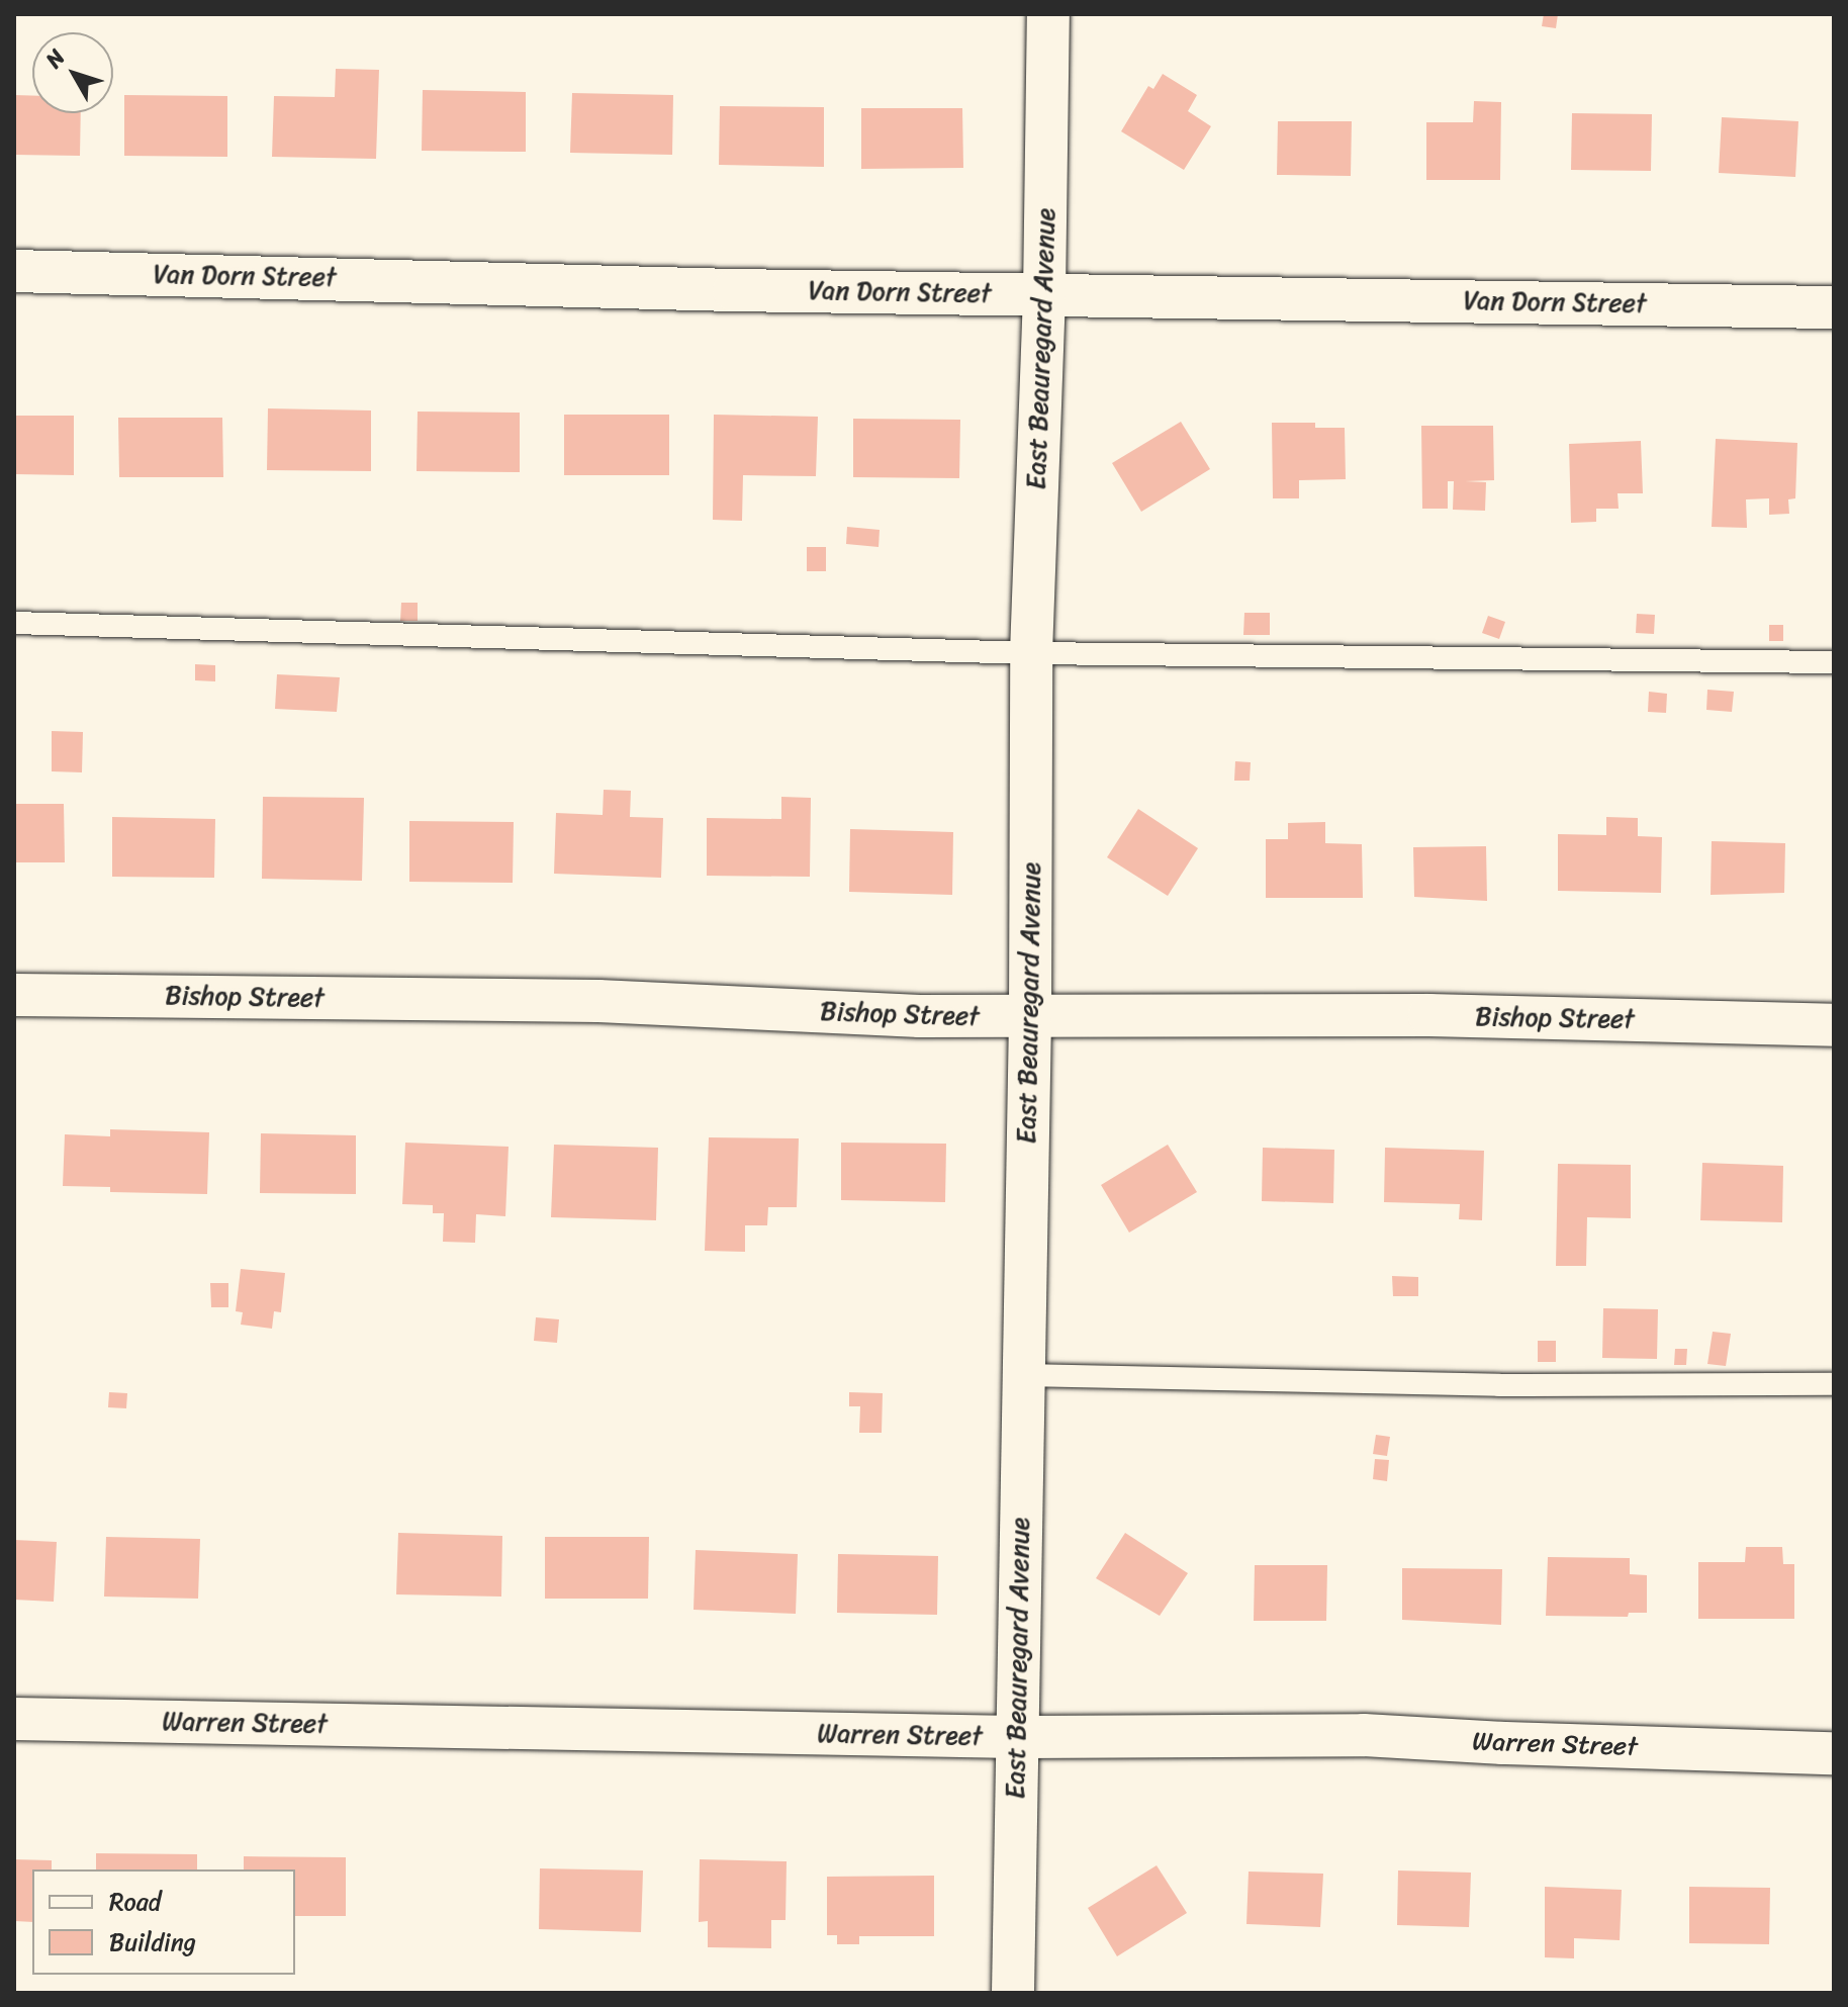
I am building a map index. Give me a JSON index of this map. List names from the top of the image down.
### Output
{
  "streets": {
    "street": [
      "Van Dorn Street",
      "East Beauregard Avenue",
      "Bishop Street",
      "Warren Street"
    ]
  },
  "crossings": [
    ["Van Dorn Street", "East Beauregard Avenue"],
    ["East Beauregard Avenue", "Bishop Street"],
    ["East Beauregard Avenue", "Warren Street"]
  ],
  "legend": ["Road", "Building"],
  "north": "top left"
}
